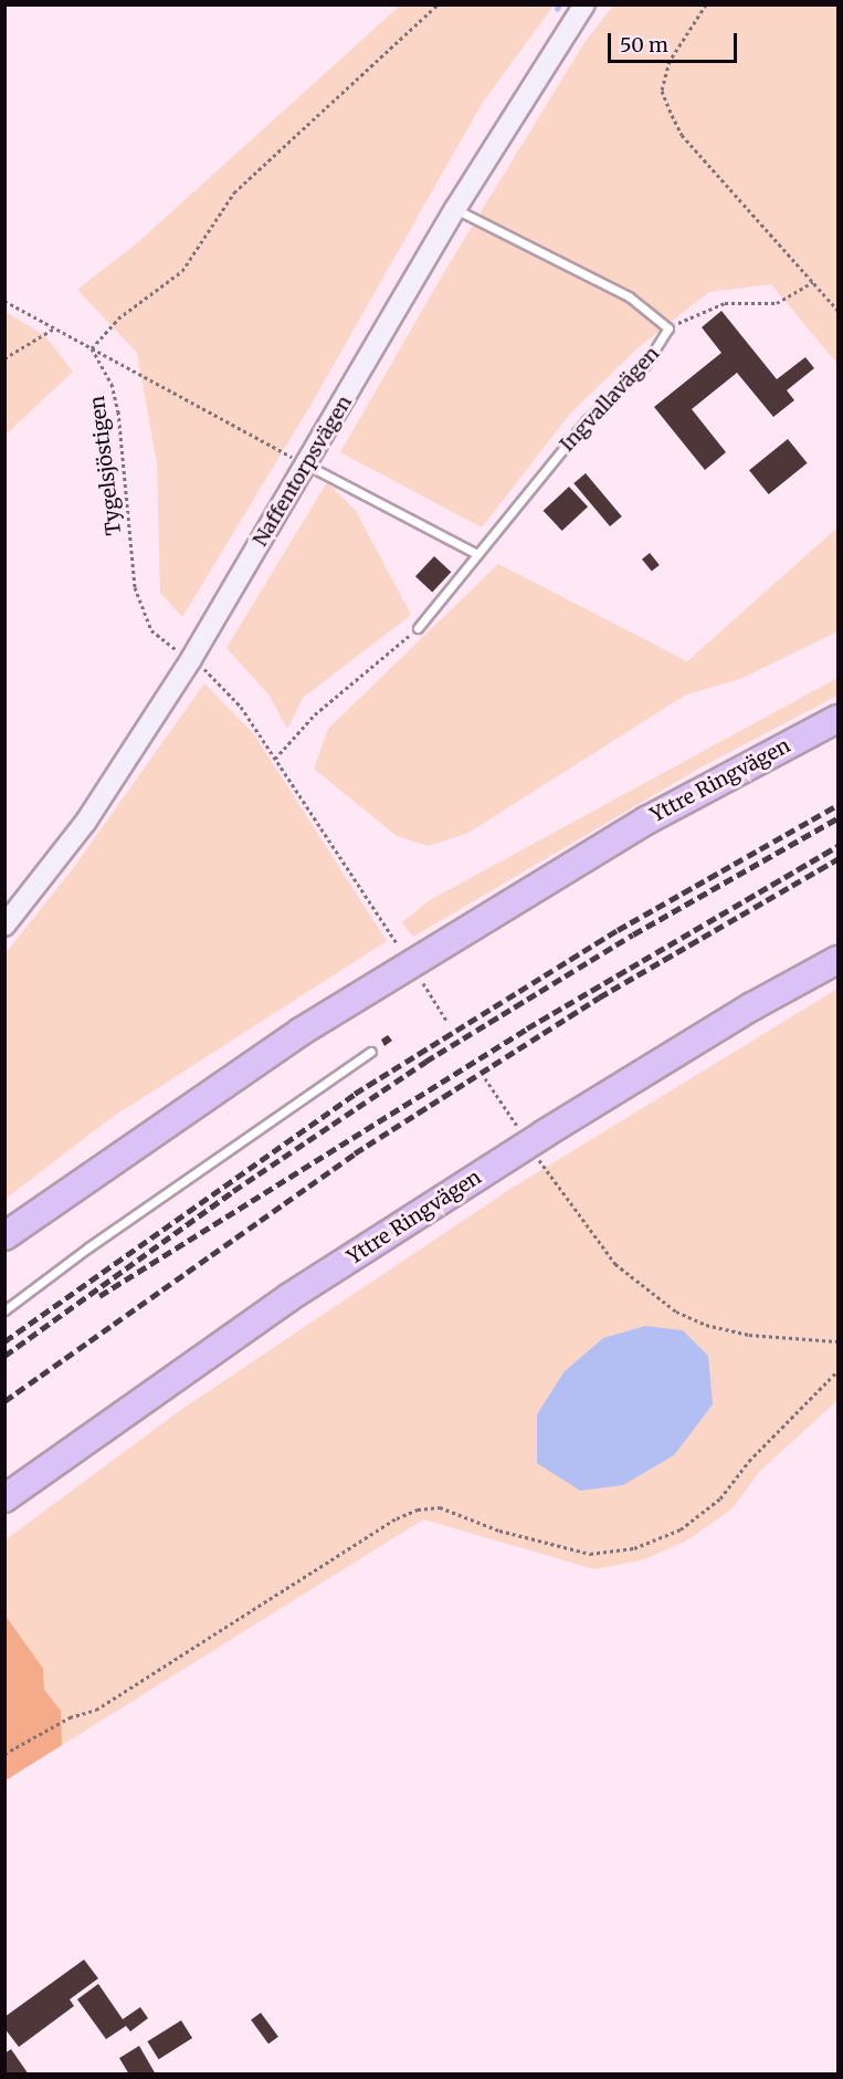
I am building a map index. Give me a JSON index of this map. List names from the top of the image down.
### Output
{
  "streets": {
    "highway": ["Yttre Ringvägen"],
    "street": ["Naffentorpsvägen"],
    "lane": ["Ingvallavägen"],
    "path": ["Tygelsjöstigen"]
  },
  "crossings": [
    ["Ingvallavägen", "Naffentorpsvägen"],
    ["Tygelsjöstigen", "Naffentorpsvägen"]
  ],
  "scale_bar": "50 m"
}
